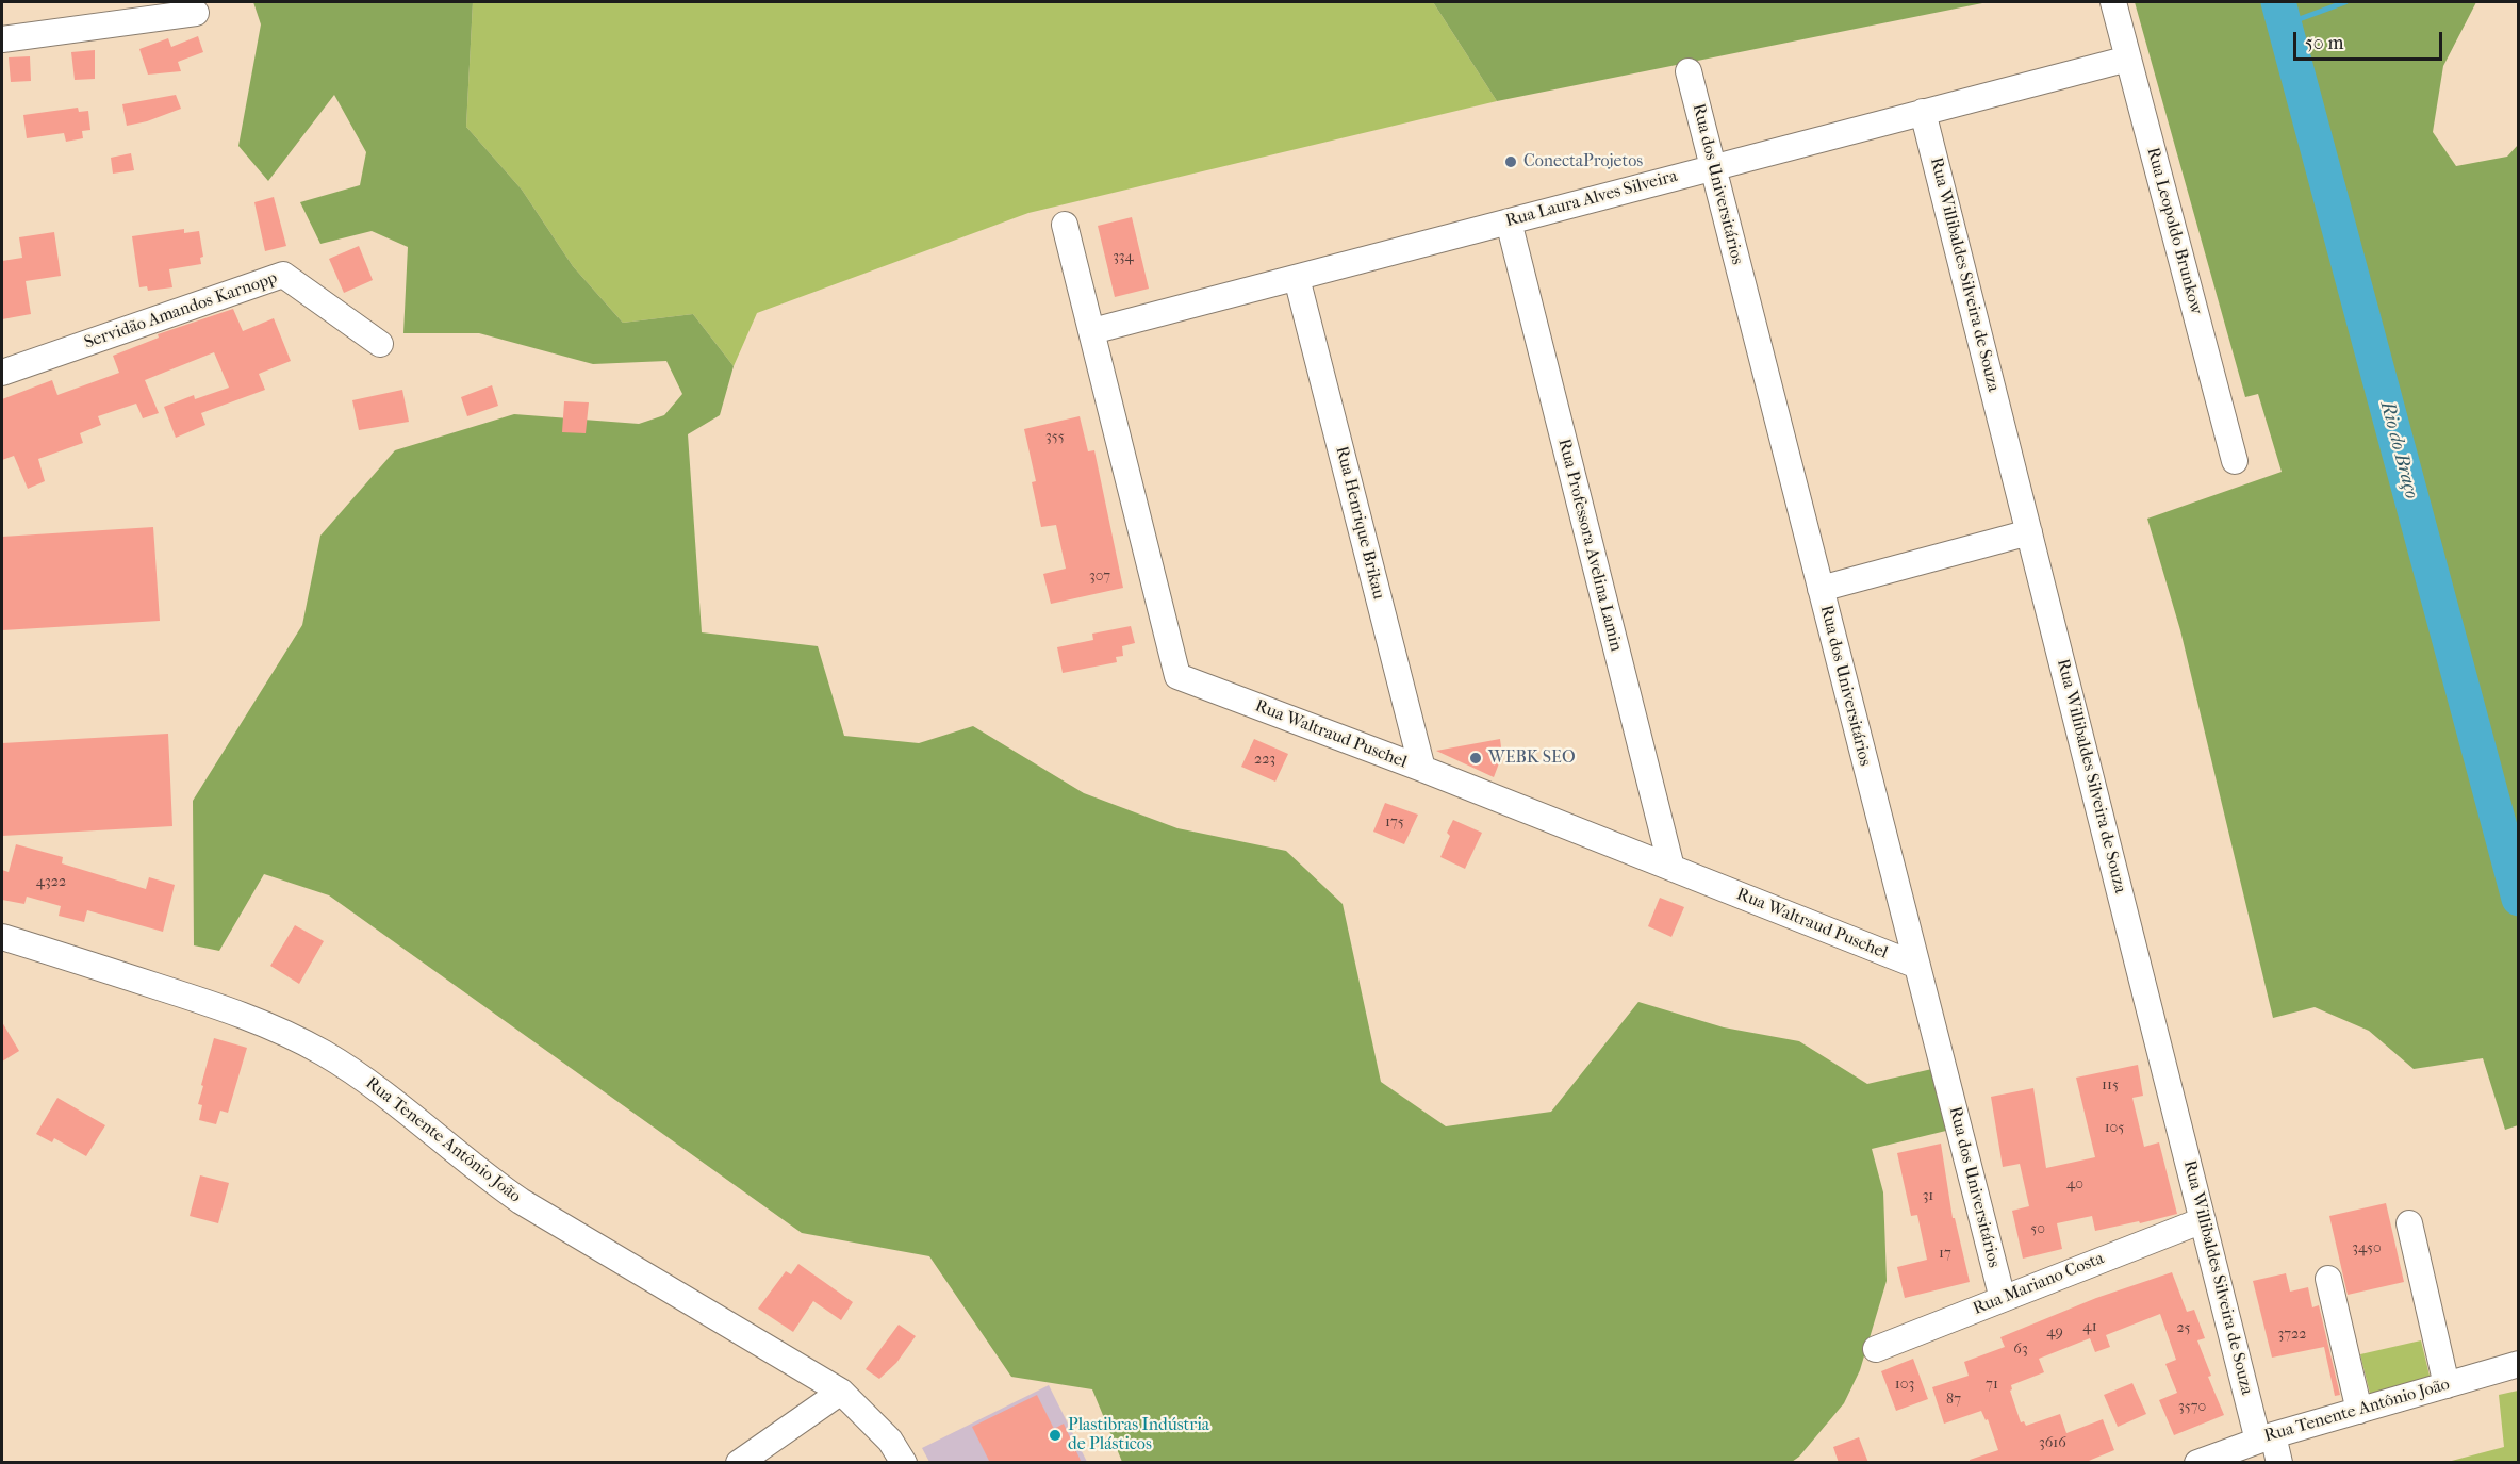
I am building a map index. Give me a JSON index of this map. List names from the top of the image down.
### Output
{
  "streets": {
    "street": [
      "Rua dos Universitários",
      "Rua Laura Alves Silveira",
      "Rua Leopoldo Brunkow",
      "Rua Willibaldes Silveira de Souza",
      "Servidão Amandos Karnopp",
      "Rua Henrique Brikau",
      "Rua Professora Avelina Lamin",
      "Rua Waltraud Puschel",
      "Rua Tenente Antônio João",
      "Rua Mariano Costa"
    ]
  },
  "crossings": [
    ["Rua dos Universitários", "Rua Laura Alves Silveira"],
    ["Rua dos Universitários", "Rua Waltraud Puschel"],
    ["Rua dos Universitários", "Rua Mariano Costa"],
    ["Rua Laura Alves Silveira", "Rua Leopoldo Brunkow"],
    ["Rua Laura Alves Silveira", "Rua Willibaldes Silveira de Souza"],
    ["Rua Laura Alves Silveira", "Rua Henrique Brikau"],
    ["Rua Laura Alves Silveira", "Rua Professora Avelina Lamin"],
    ["Rua Laura Alves Silveira", "Rua Waltraud Puschel"],
    ["Rua Willibaldes Silveira de Souza", "Rua Tenente Antônio João"],
    ["Rua Willibaldes Silveira de Souza", "Rua Mariano Costa"],
    ["Rua Henrique Brikau", "Rua Waltraud Puschel"],
    ["Rua Professora Avelina Lamin", "Rua Waltraud Puschel"]
  ],
  "water": ["Rio do Braço"],
  "places": ["ConectaProjetos", "WEBK SEO", "Plastibras Indústria de Plásticos"],
  "house_numbers": [
    "334",
    "355",
    "307",
    "223",
    "175",
    "4322",
    "115",
    "105",
    "40",
    "31",
    "50",
    "3450",
    "17",
    "41",
    "25",
    "49",
    "3722",
    "63",
    "103",
    "71",
    "87",
    "3570",
    "3616"
  ],
  "scale_bar": "50 m"
}
